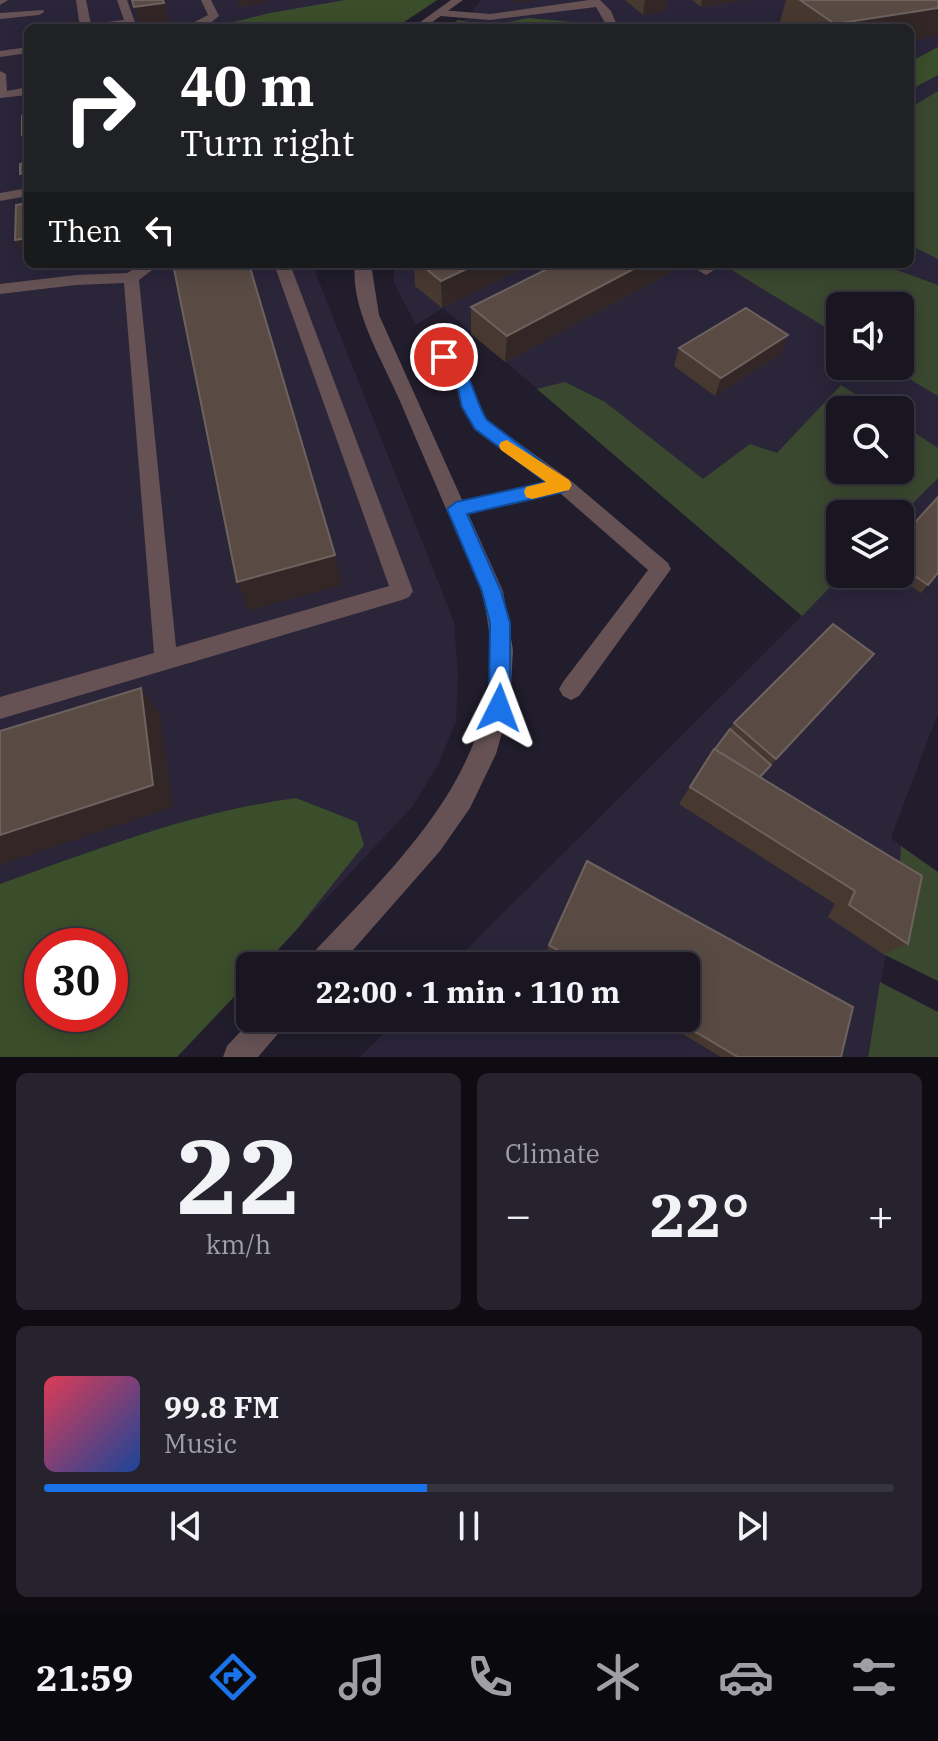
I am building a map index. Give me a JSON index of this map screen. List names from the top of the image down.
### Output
{
  "page": {
    "turn": ["40 m", "Turn right"],
    "then": "Then",
    "limit": "30",
    "trip": "22:00 · 1 min · 110 m",
    "tile": [
      ["22", "km/h"],
      "Climate"
    ],
    "heat": ["−", "22°", "+"],
    "song": ["99.8 FM", "Music"],
    "tabs": "21:59"
  }
}
